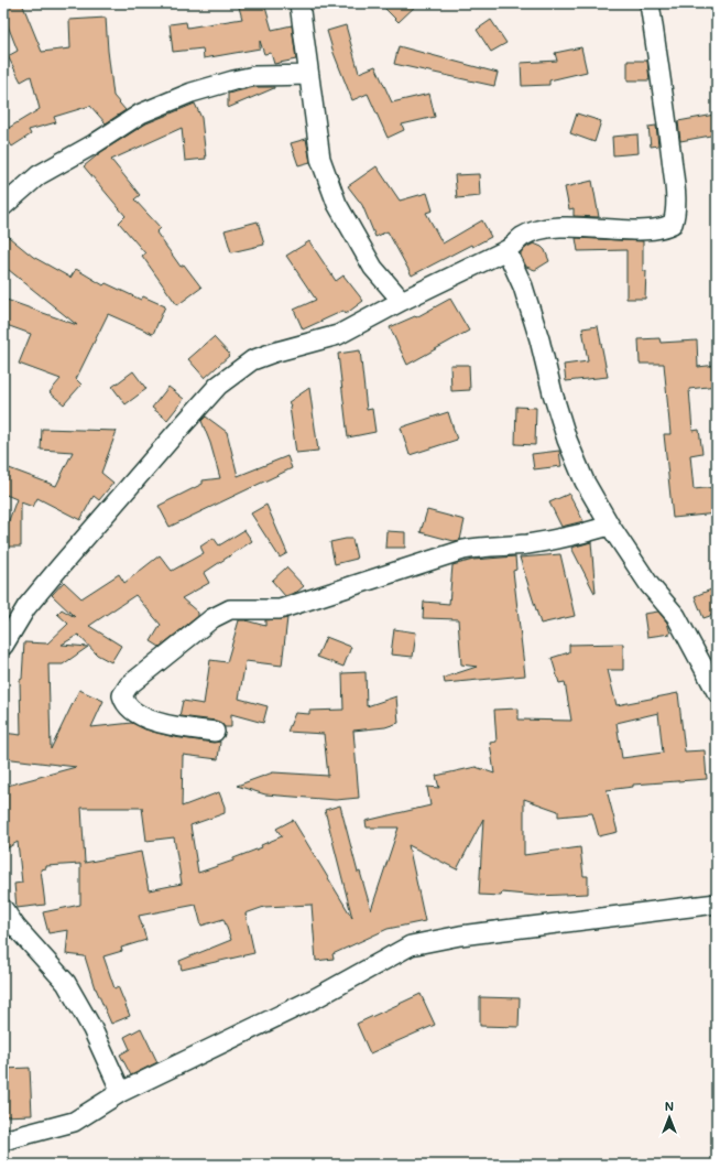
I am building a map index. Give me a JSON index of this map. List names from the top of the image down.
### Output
{
  "north": "top"
}
